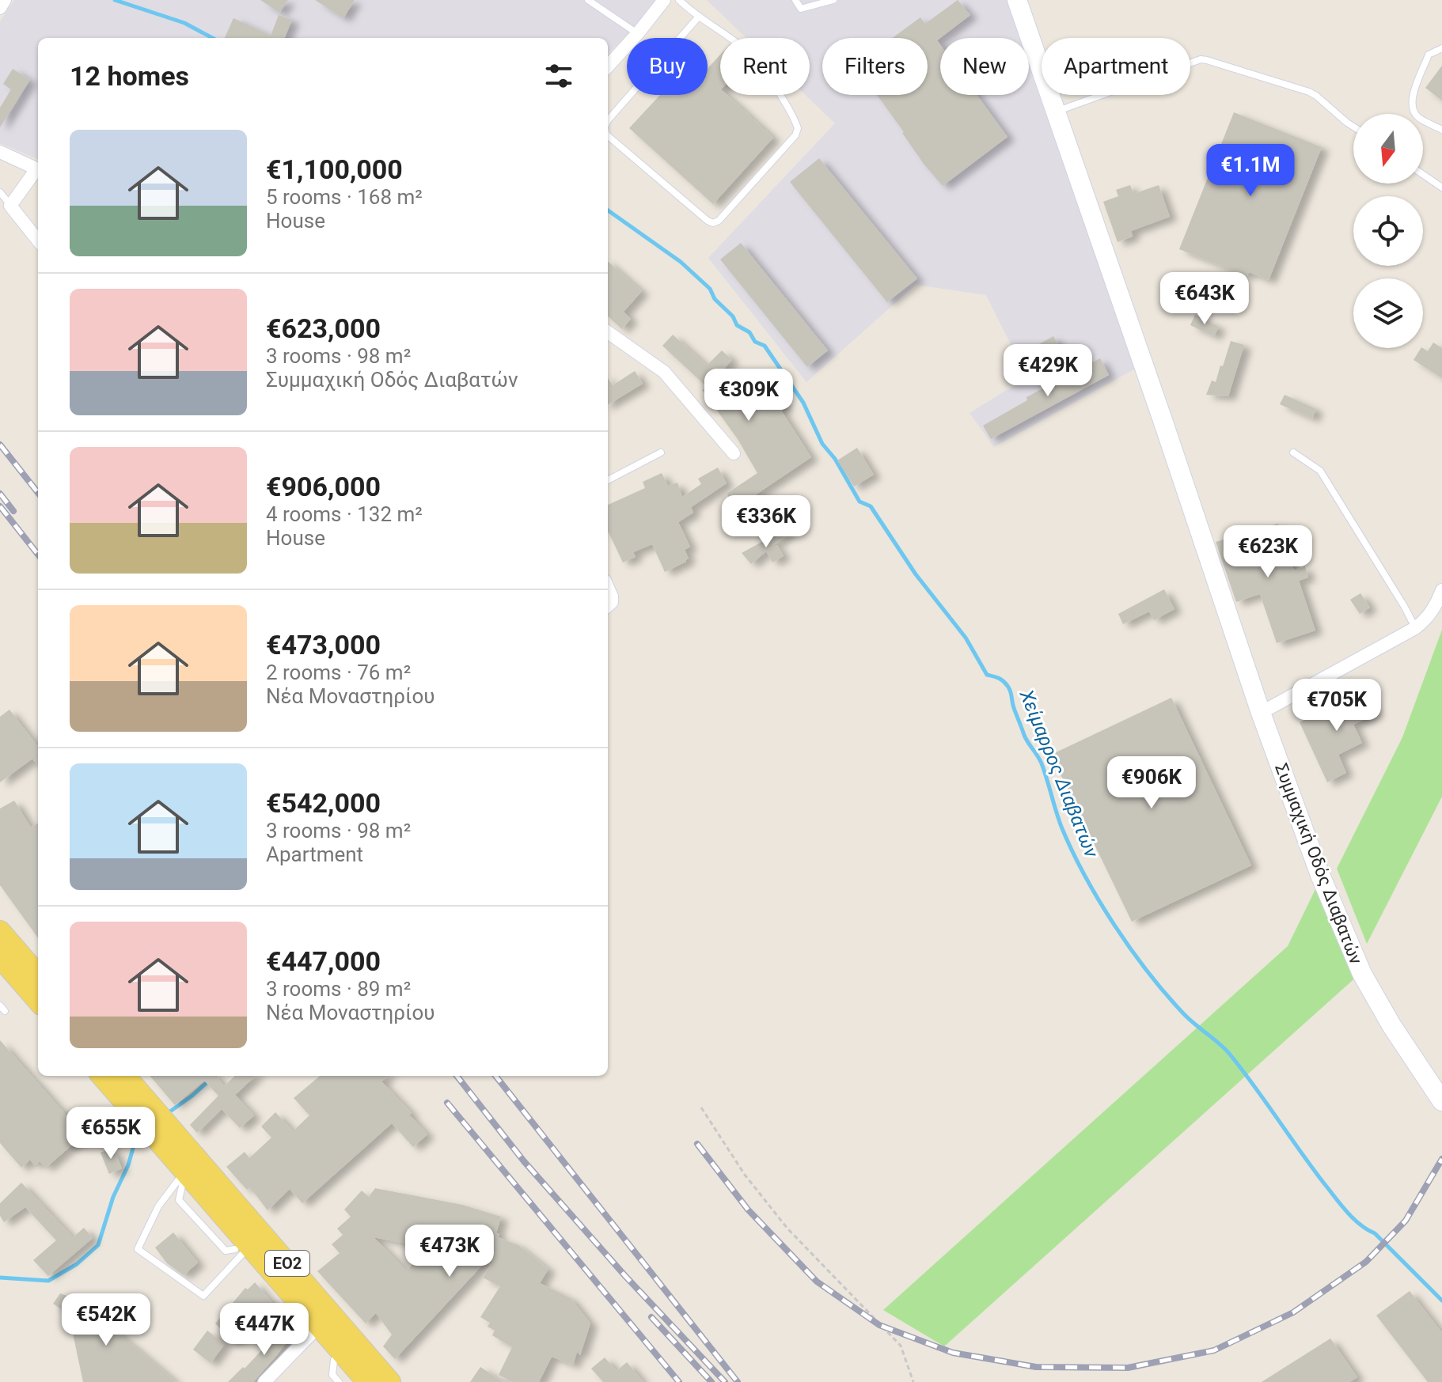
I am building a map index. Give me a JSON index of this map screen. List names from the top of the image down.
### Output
{
  "streets": {
    "main road": ["ΕΟ2"],
    "street": ["Συμμαχική Οδός Διαβατών"]
  },
  "water": ["Χείμαρρος Διαβατών"],
  "north": "bottom",
  "page": {
    "chip": [
      "Buy",
      "Rent",
      "Filters",
      "New",
      "Apartment"
    ],
    "heading": "12 homes",
    "list": [
      {
        "name": "€1,100,000",
        "note": "5 rooms · 168 m² · House"
      },
      {
        "name": "€623,000",
        "note": "3 rooms · 98 m² · Συμμαχική Οδός Διαβατών"
      },
      {
        "name": "€906,000",
        "note": "4 rooms · 132 m² · House"
      },
      {
        "name": "€473,000",
        "note": "2 rooms · 76 m² · Νέα Μοναστηρίου"
      },
      {
        "name": "€542,000",
        "note": "3 rooms · 98 m² · Apartment"
      },
      {
        "name": "€447,000",
        "note": "3 rooms · 89 m² · Νέα Μοναστηρίου"
      }
    ],
    "price": [
      "€1.1M",
      "€643K",
      "€429K",
      "€309K",
      "€336K",
      "€623K",
      "€705K",
      "€906K",
      "€655K",
      "€473K",
      "€542K",
      "€447K"
    ]
  }
}
